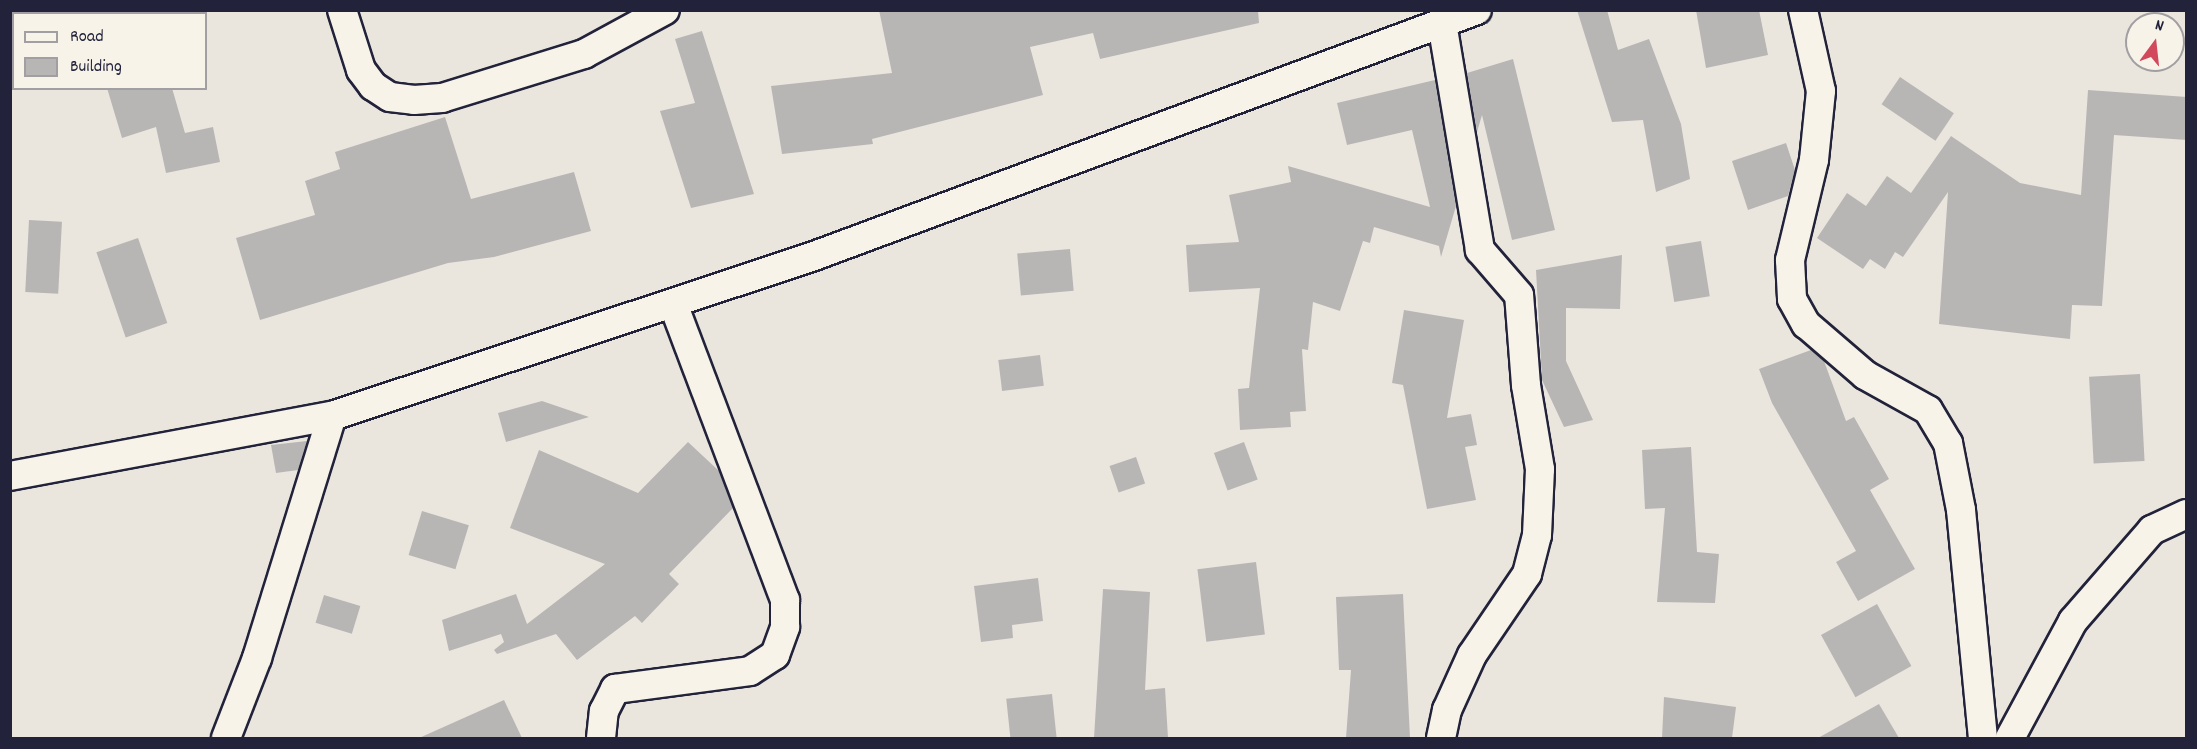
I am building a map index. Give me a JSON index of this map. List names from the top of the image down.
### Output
{
  "legend": ["Road", "Building"],
  "north": "top"
}
